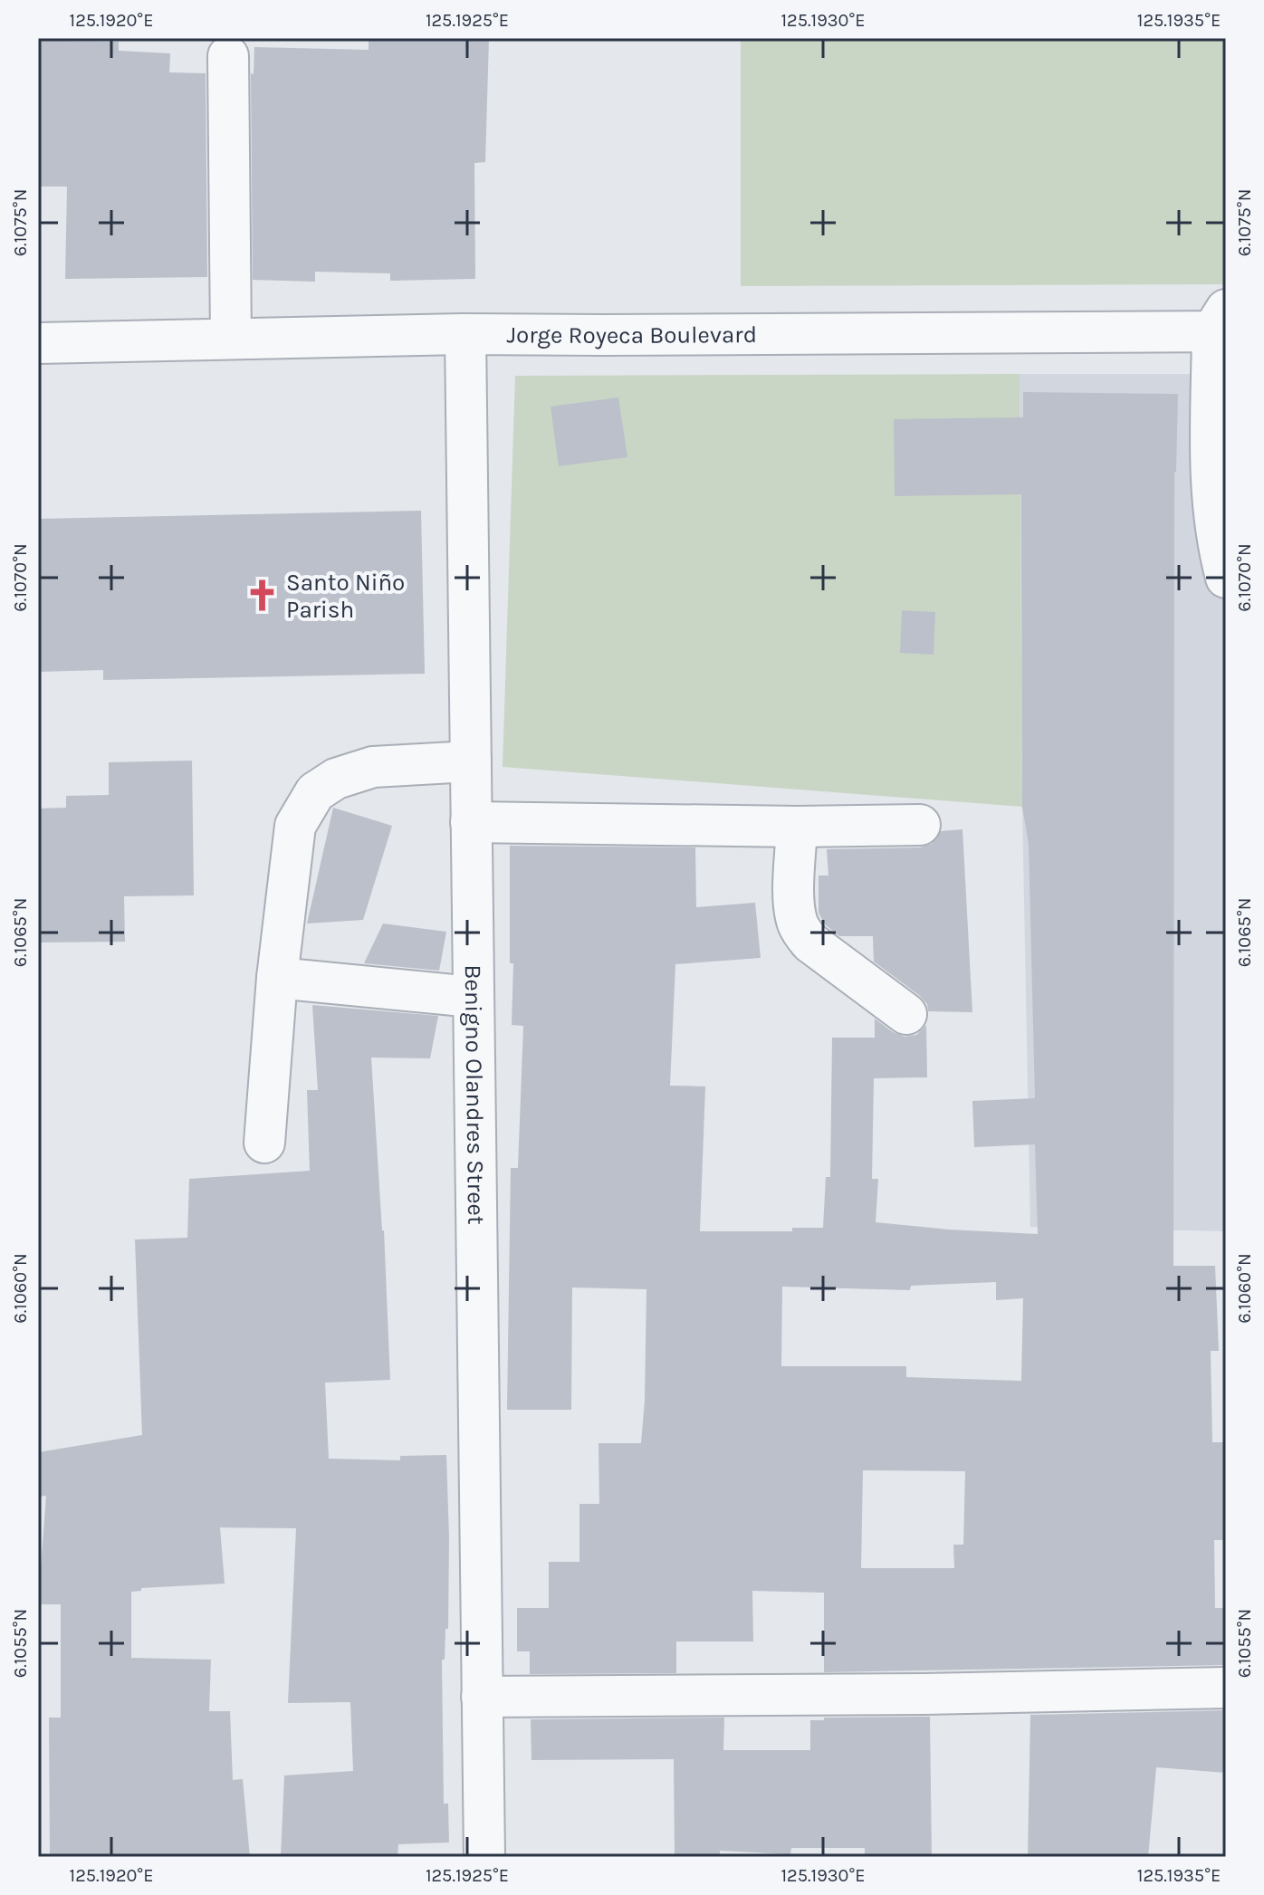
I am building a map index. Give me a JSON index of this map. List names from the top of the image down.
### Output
{
  "streets": {
    "street": ["Jorge Royeca Boulevard", "Benigno Olandres Street"]
  },
  "crossings": [
    ["Jorge Royeca Boulevard", "Benigno Olandres Street"]
  ],
  "places": {
    "church": ["Santo Niño Parish"]
  },
  "coordinates": [
    "125.1920°E",
    "125.1925°E",
    "125.1930°E",
    "125.1935°E",
    "6.1075°N",
    "6.1070°N",
    "6.1065°N",
    "6.1060°N",
    "6.1055°N"
  ]
}
